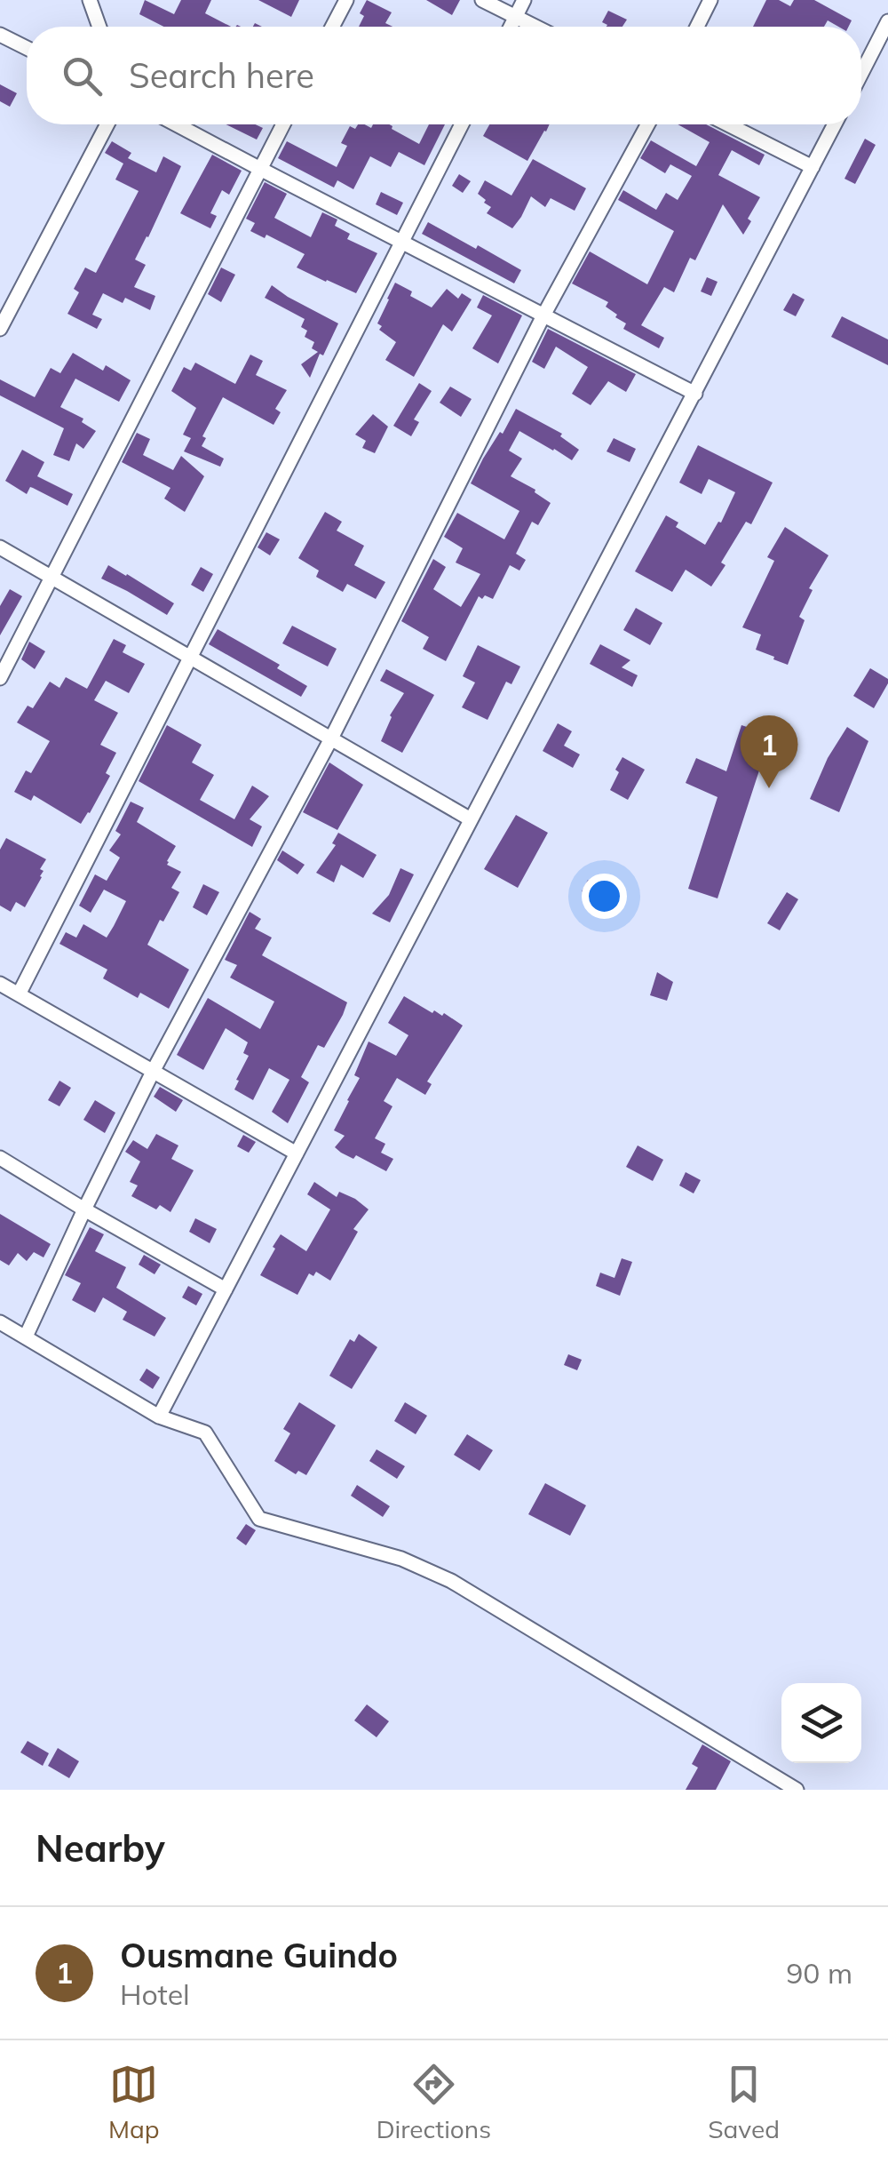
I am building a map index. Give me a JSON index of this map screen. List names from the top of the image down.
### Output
{
  "page": {
    "search": "Search here",
    "pins": "1",
    "heading": "Nearby",
    "list": [
      {
        "mark": "1",
        "name": "Ousmane Guindo",
        "note": "Hotel",
        "value": "90 m"
      }
    ],
    "nav": ["Map", "Directions", "Saved"]
  }
}
